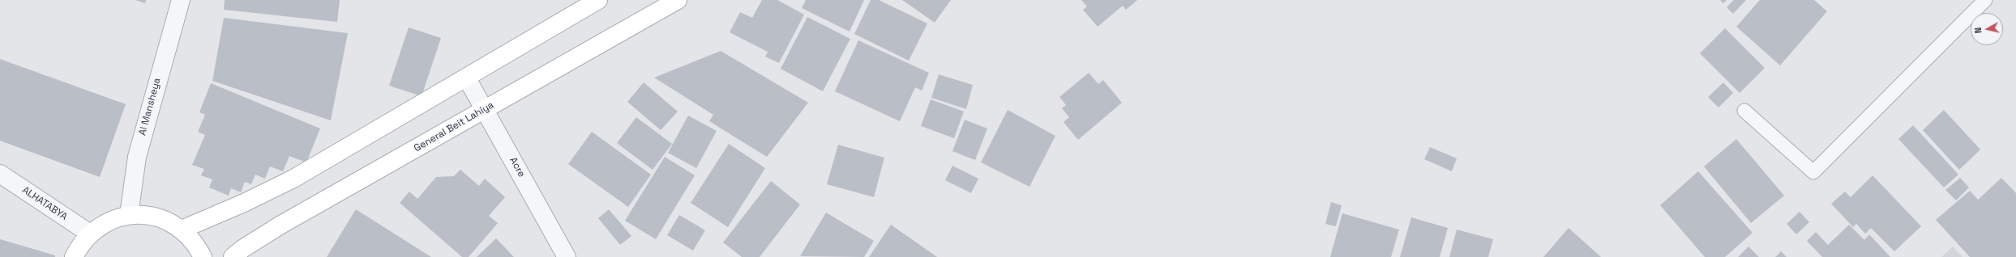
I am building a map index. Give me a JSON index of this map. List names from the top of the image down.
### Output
{
  "streets": {
    "main road": ["General Beit Lahiya"],
    "street": ["Al Mansheya", "Acre", "ALHATABYA"]
  },
  "crossings": [
    ["General Beit Lahiya", "Acre"]
  ],
  "north": "left"
}
